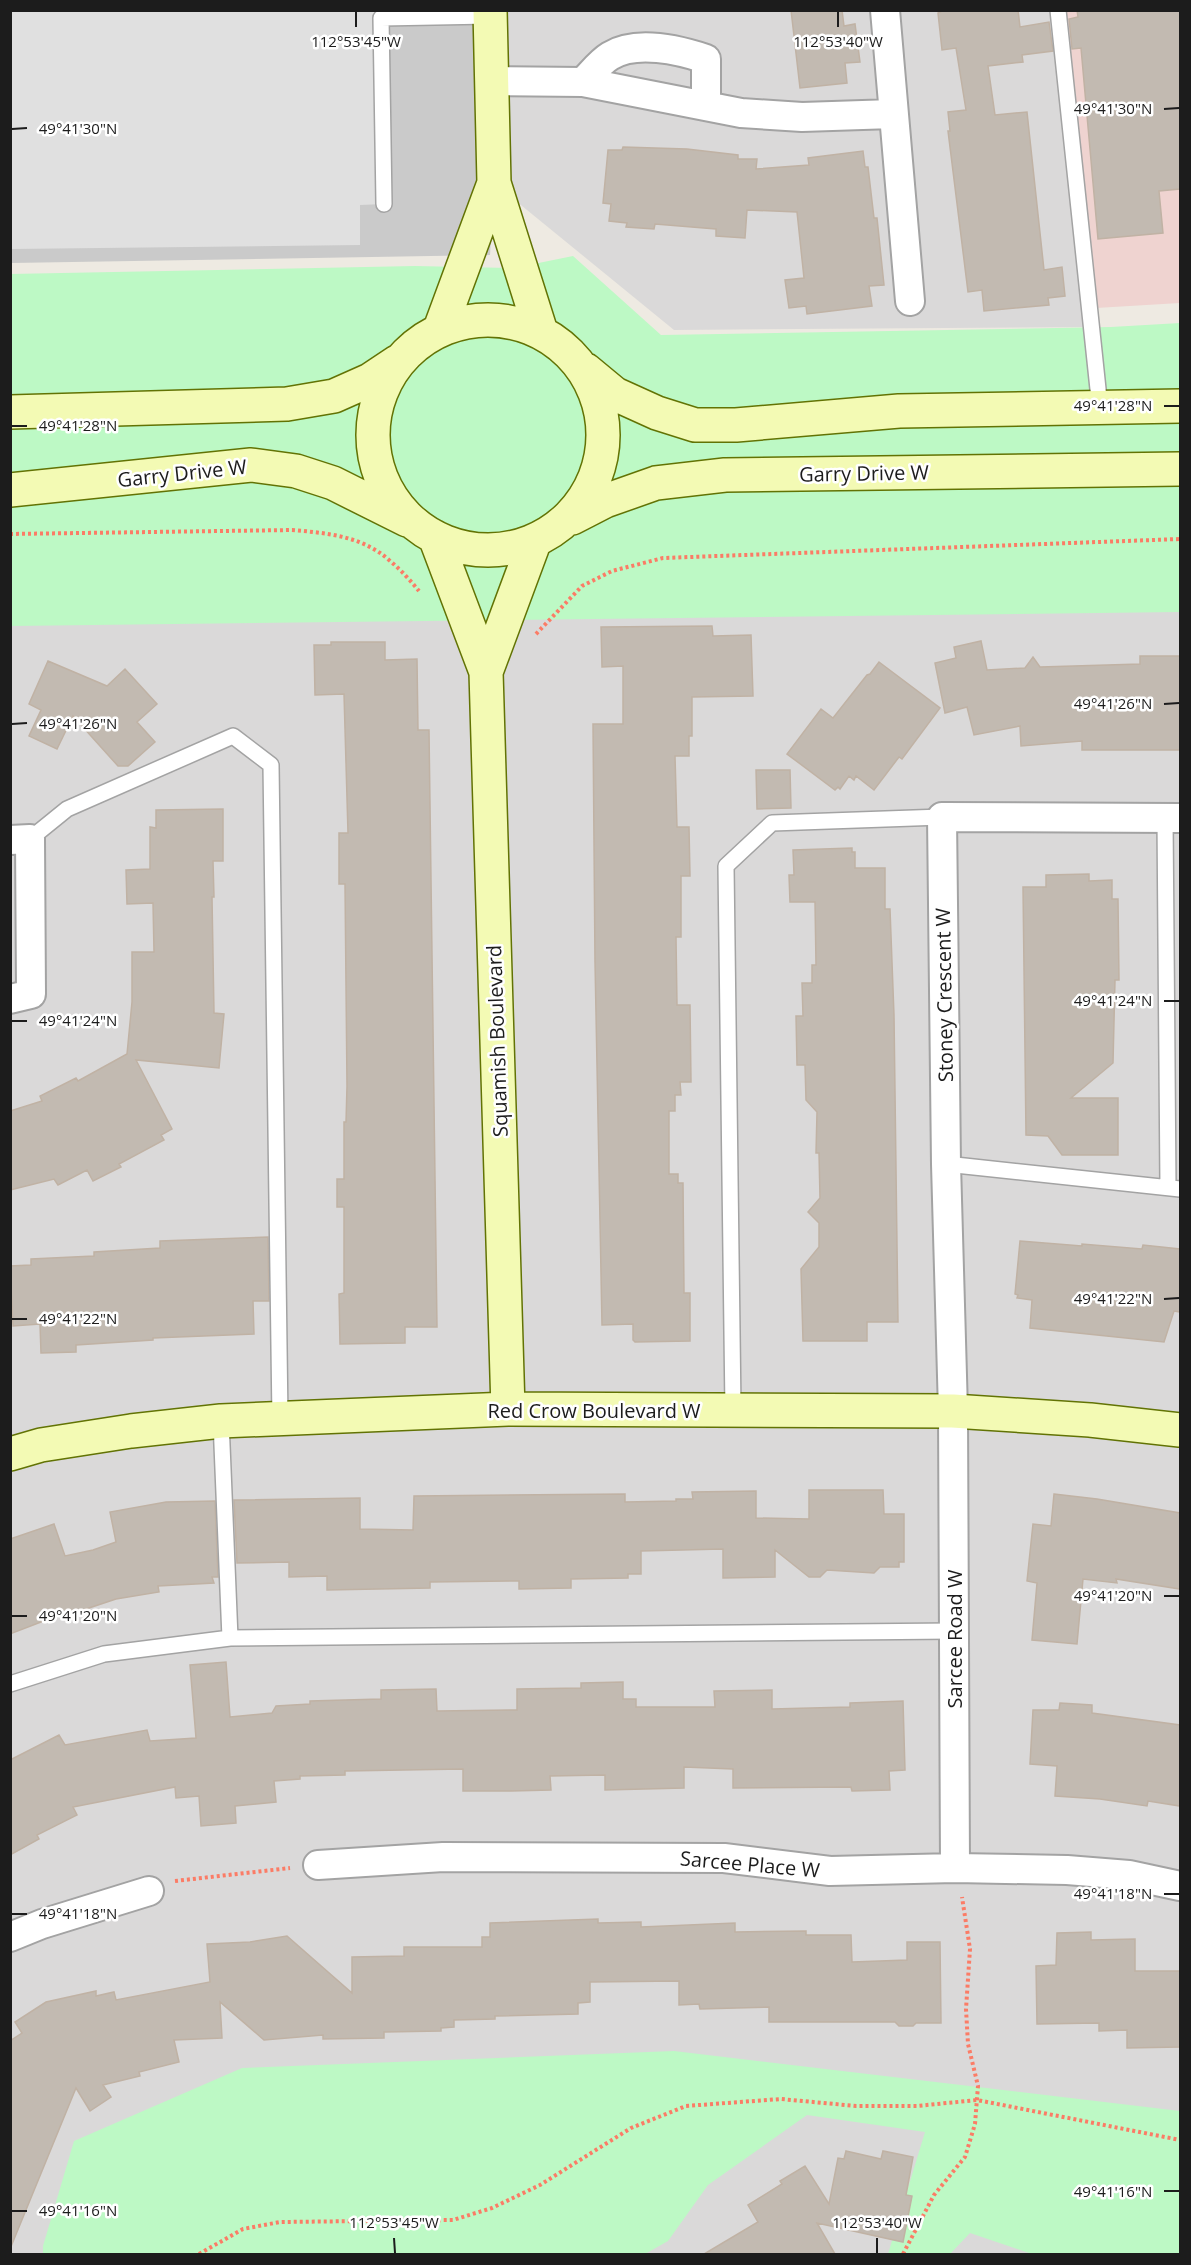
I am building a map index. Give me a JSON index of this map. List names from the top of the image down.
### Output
{
  "streets": {
    "main road": ["Garry Drive W", "Squamish Boulevard", "Red Crow Boulevard W"],
    "street": ["Stoney Crescent W", "Sarcee Road W", "Sarcee Place W"]
  },
  "crossings": [
    ["Garry Drive W", "Squamish Boulevard"],
    ["Stoney Crescent W", "Red Crow Boulevard W"],
    ["Stoney Crescent W", "Sarcee Road W"],
    ["Squamish Boulevard", "Red Crow Boulevard W"],
    ["Red Crow Boulevard W", "Sarcee Road W"],
    ["Sarcee Road W", "Sarcee Place W"]
  ],
  "coordinates": [
    "112°53'45\"W",
    "112°53'40\"W",
    "49°41'30\"N",
    "49°41'28\"N",
    "49°41'26\"N",
    "49°41'24\"N",
    "49°41'22\"N",
    "49°41'20\"N",
    "49°41'18\"N",
    "49°41'16\"N"
  ]
}
